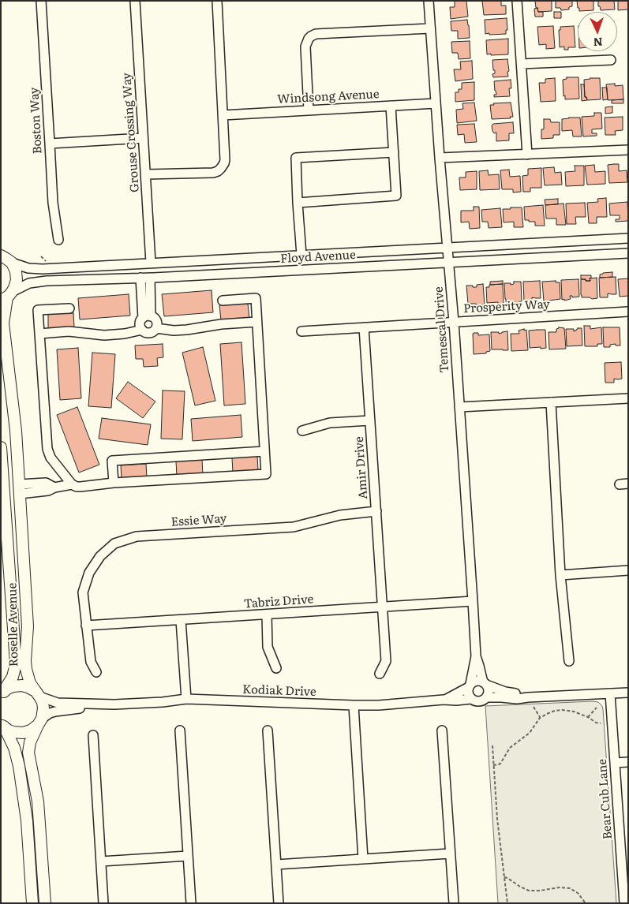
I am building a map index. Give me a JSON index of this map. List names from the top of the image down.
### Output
{
  "streets": {
    "main road": ["Roselle Avenue"],
    "street": [
      "Windsong Avenue",
      "Boston Way",
      "Grouse Crossing Way",
      "Floyd Avenue",
      "Prosperity Way",
      "Temescal Drive",
      "Amir Drive",
      "Essie Way",
      "Tabriz Drive",
      "Kodiak Drive",
      "Bear Cub Lane"
    ]
  },
  "crossings": [
    ["Windsong Avenue", "Temescal Drive"],
    ["Grouse Crossing Way", "Floyd Avenue"],
    ["Floyd Avenue", "Temescal Drive"],
    ["Floyd Avenue", "Roselle Avenue"],
    ["Prosperity Way", "Temescal Drive"],
    ["Prosperity Way", "Amir Drive"],
    ["Temescal Drive", "Tabriz Drive"],
    ["Temescal Drive", "Kodiak Drive"],
    ["Amir Drive", "Essie Way"],
    ["Amir Drive", "Tabriz Drive"],
    ["Essie Way", "Tabriz Drive"],
    ["Roselle Avenue", "Kodiak Drive"]
  ],
  "north": "bottom"
}
